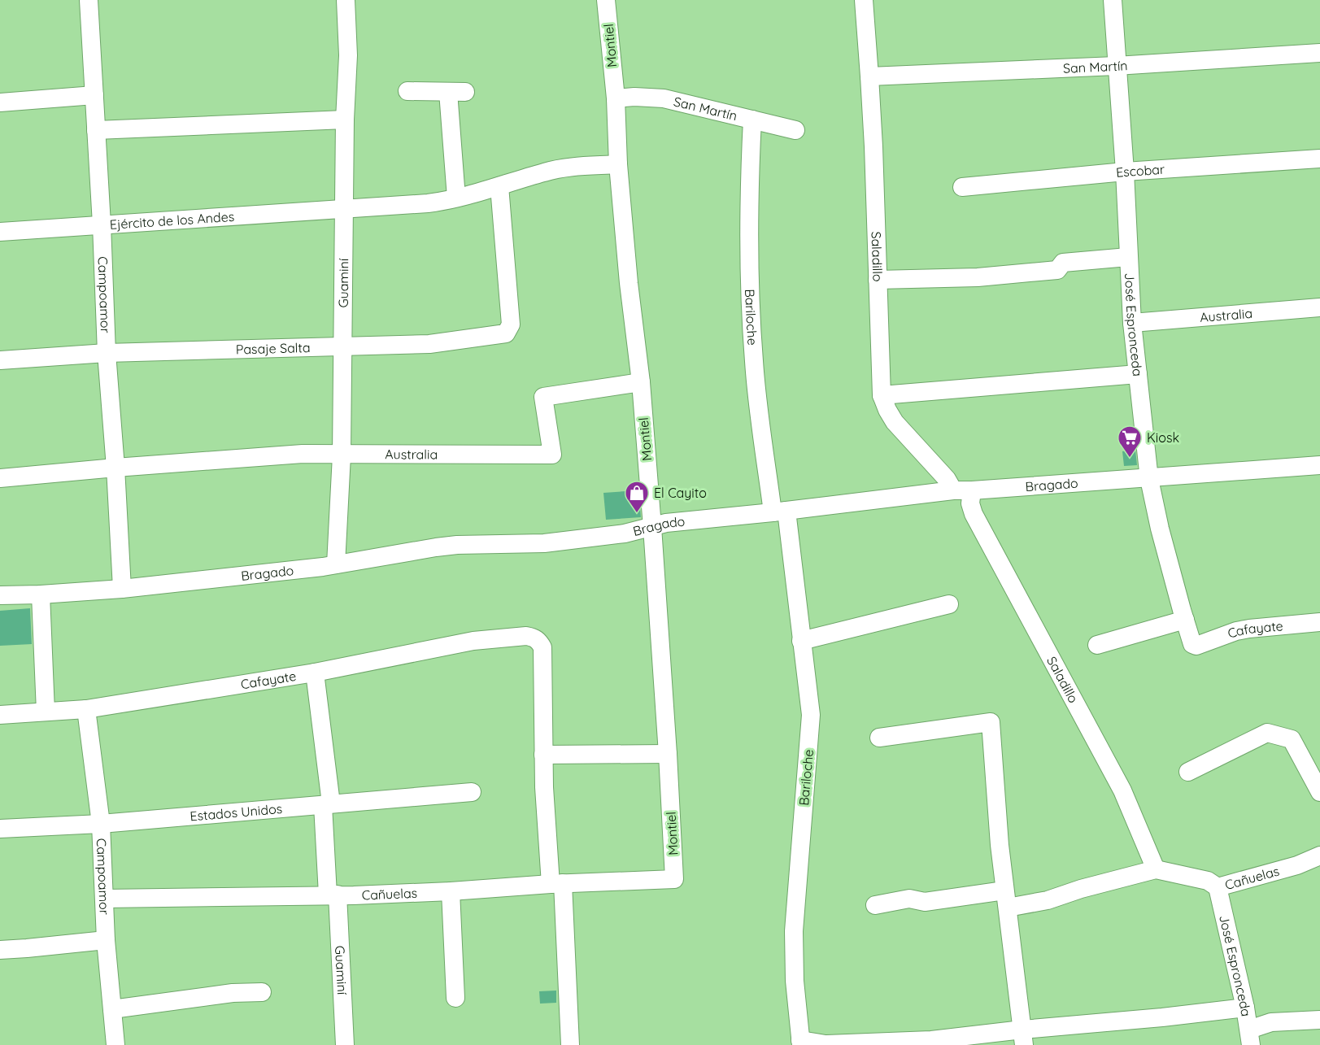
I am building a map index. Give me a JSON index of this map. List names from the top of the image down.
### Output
{
  "streets": {
    "street": [
      "Montiel",
      "San Martín",
      "Escobar",
      "Ejército de los Andes",
      "Saladillo",
      "Guaminí",
      "Campoamor",
      "Australia",
      "Bariloche",
      "José Espronceda",
      "Pasaje Salta",
      "Bragado",
      "Cafayate",
      "Estados Unidos",
      "Cañuelas"
    ]
  },
  "crossings": [
    ["Montiel", "San Martín"],
    ["Montiel", "Ejército de los Andes"],
    ["Montiel", "Australia"],
    ["Montiel", "Bragado"],
    ["Montiel", "Cañuelas"],
    ["San Martín", "Saladillo"],
    ["San Martín", "Bariloche"],
    ["San Martín", "José Espronceda"],
    ["Escobar", "José Espronceda"],
    ["Ejército de los Andes", "Guaminí"],
    ["Ejército de los Andes", "Campoamor"],
    ["Ejército de los Andes", "Pasaje Salta"],
    ["Saladillo", "Bragado"],
    ["Saladillo", "Cañuelas"],
    ["Guaminí", "Australia"],
    ["Guaminí", "Pasaje Salta"],
    ["Guaminí", "Bragado"],
    ["Guaminí", "Cafayate"],
    ["Guaminí", "Estados Unidos"],
    ["Guaminí", "Cañuelas"],
    ["Campoamor", "Australia"],
    ["Campoamor", "Pasaje Salta"],
    ["Campoamor", "Bragado"],
    ["Campoamor", "Cafayate"],
    ["Campoamor", "Estados Unidos"],
    ["Campoamor", "Cañuelas"],
    ["Australia", "José Espronceda"],
    ["Bariloche", "Bragado"],
    ["José Espronceda", "Bragado"],
    ["José Espronceda", "Cafayate"],
    ["José Espronceda", "Cañuelas"]
  ],
  "places": {
    "supermarket": ["Kiosk"],
    "shop": ["El Cayito"]
  }
}
